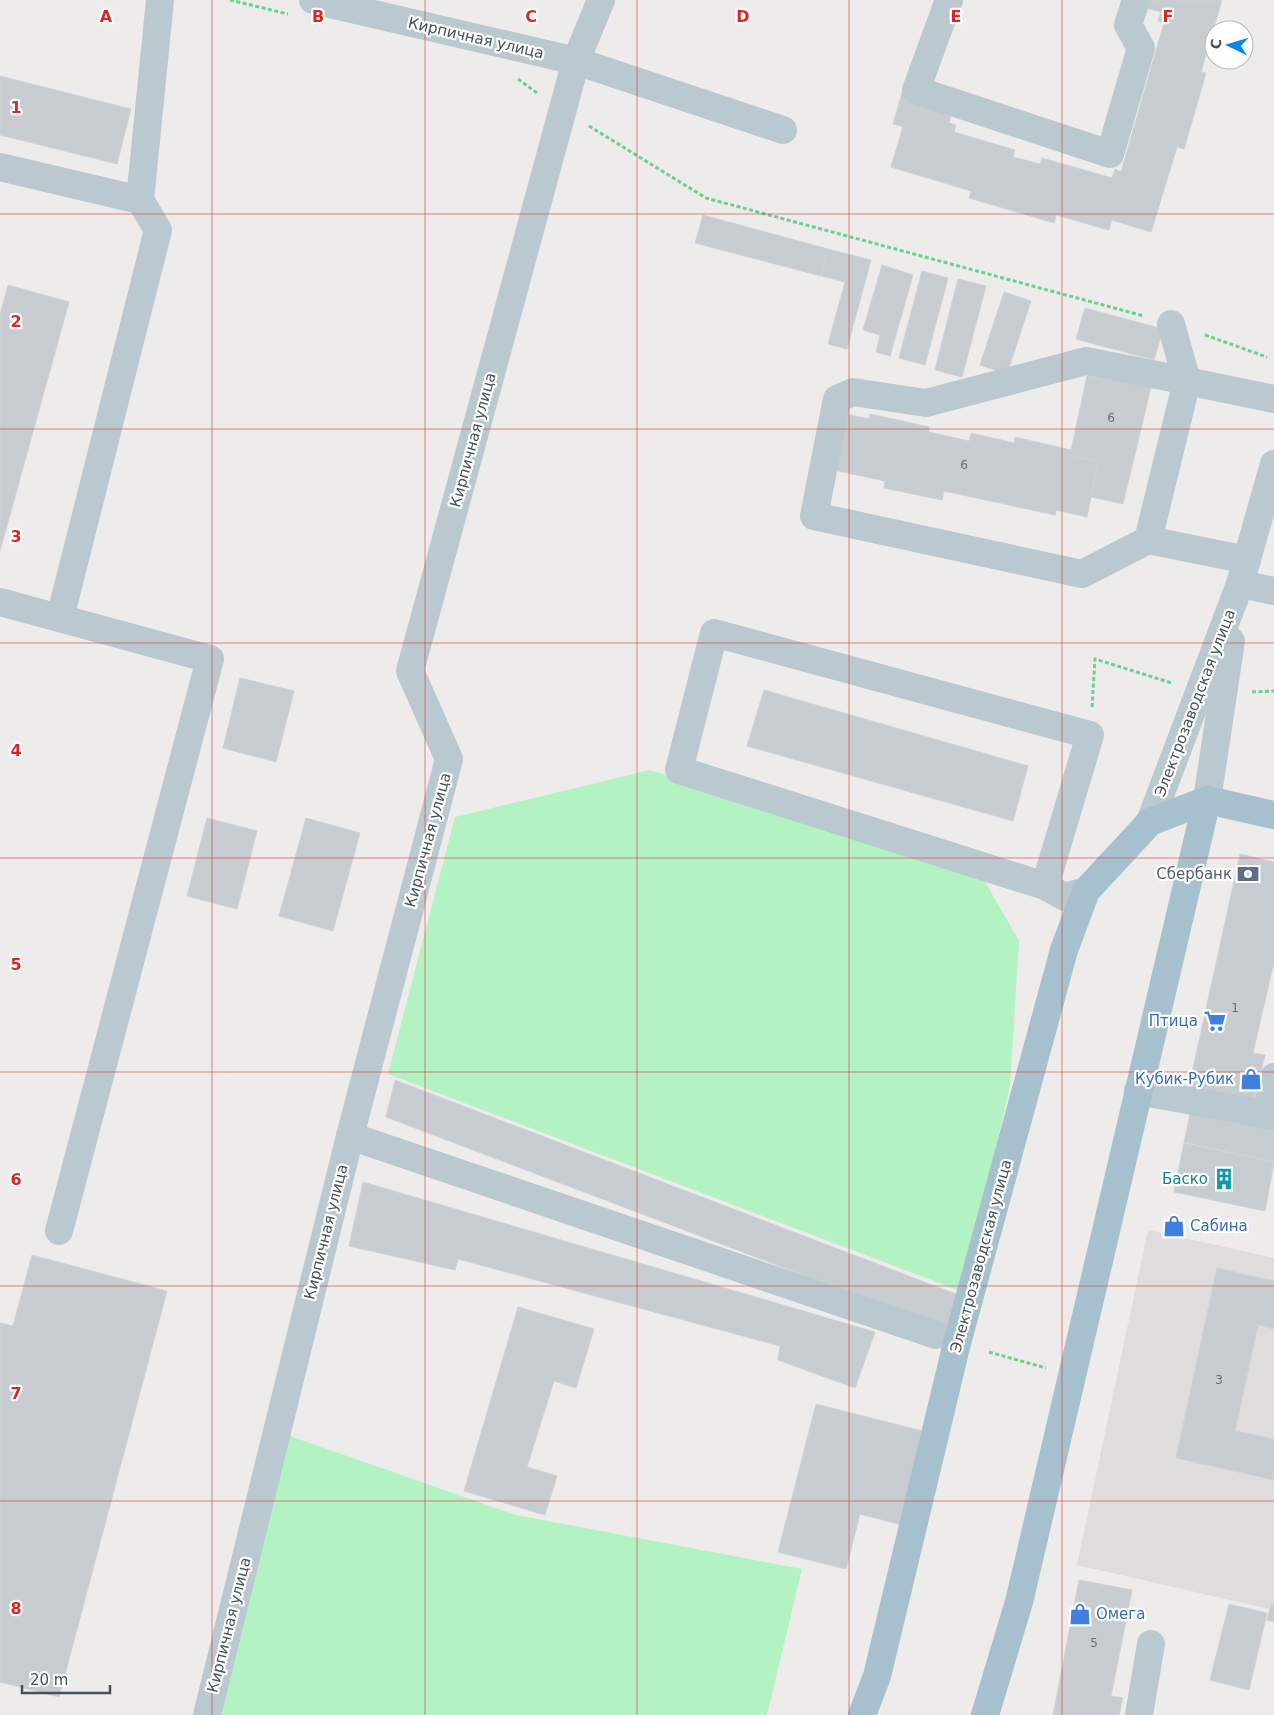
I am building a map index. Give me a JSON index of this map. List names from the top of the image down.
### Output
{
  "streets": {
    "main road": ["Электрозаводская улица"],
    "street": ["Кирпичная улица"]
  },
  "places": {
    "bank": ["Сбербанк"],
    "supermarket": ["Птица"],
    "shop": ["Кубик-Рубик", "Сабина", "Омега"],
    "building": ["Баско"]
  },
  "house_numbers": [
    "6",
    "6",
    "1",
    "3",
    "5"
  ],
  "scale_bar": "20 m",
  "north": "left",
  "grid": {
    "columns": [
      "A",
      "B",
      "C",
      "D",
      "E",
      "F"
    ],
    "rows": [
      "1",
      "2",
      "3",
      "4",
      "5",
      "6",
      "7",
      "8"
    ]
  }
}
